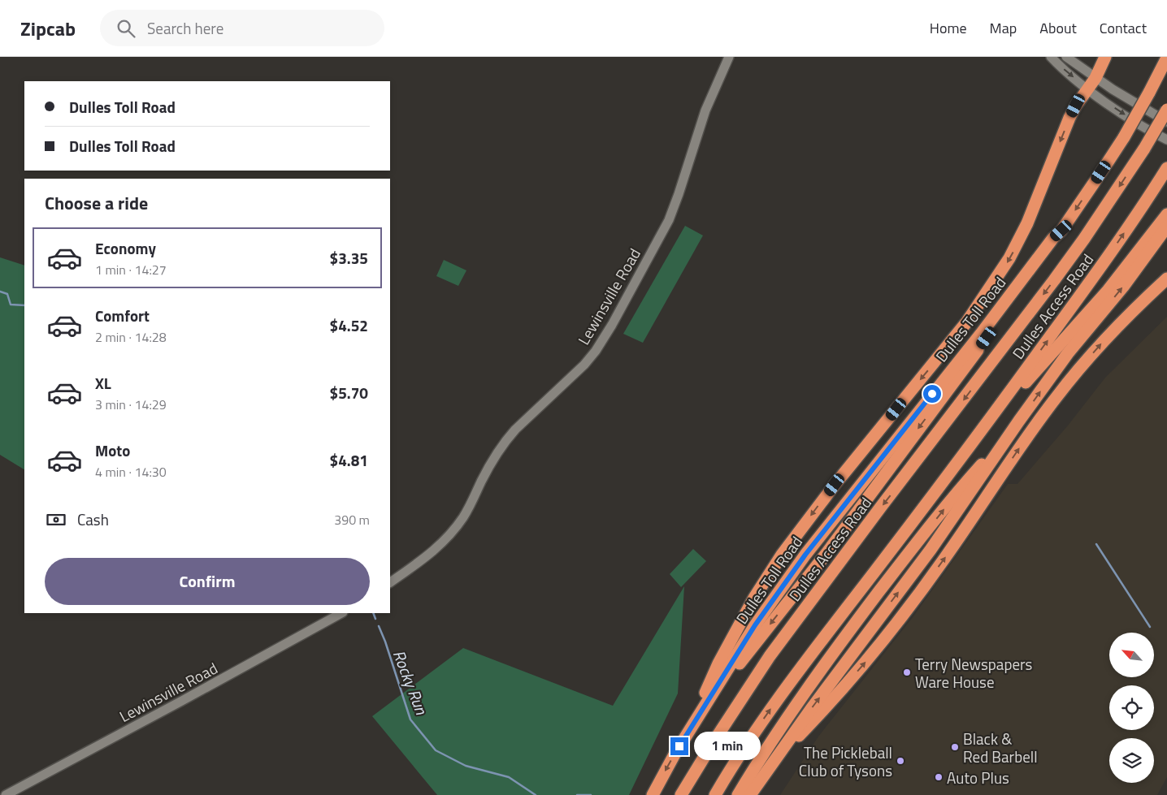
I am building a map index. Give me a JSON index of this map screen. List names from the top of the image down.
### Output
{
  "streets": {
    "highway": ["Dulles Access Road", "Dulles Toll Road"],
    "main road": ["Lewinsville Road"]
  },
  "water": ["Rocky Run"],
  "places": [
    "Terry Newspapers Ware House",
    "Black & Red Barbell",
    "The Pickleball Club of Tysons",
    "Auto Plus"
  ],
  "north": "top left",
  "page": {
    "header": "Zipcab",
    "search": "Search here",
    "nav": [
      "Home",
      "Map",
      "About",
      "Contact"
    ],
    "banner": ["Dulles Toll Road", "Dulles Toll Road"],
    "heading": "Choose a ride",
    "list": [
      {
        "name": "Economy",
        "note": "1 min · 14:27",
        "value": "$3.35"
      },
      {
        "name": "Comfort",
        "note": "2 min · 14:28",
        "value": "$4.52"
      },
      {
        "name": "XL",
        "note": "3 min · 14:29",
        "value": "$5.70"
      },
      {
        "name": "Moto",
        "note": "4 min · 14:30",
        "value": "$4.81"
      }
    ],
    "pay": ["Cash", "390 m"],
    "buttons": "Confirm",
    "bubble": "1 min"
  }
}
